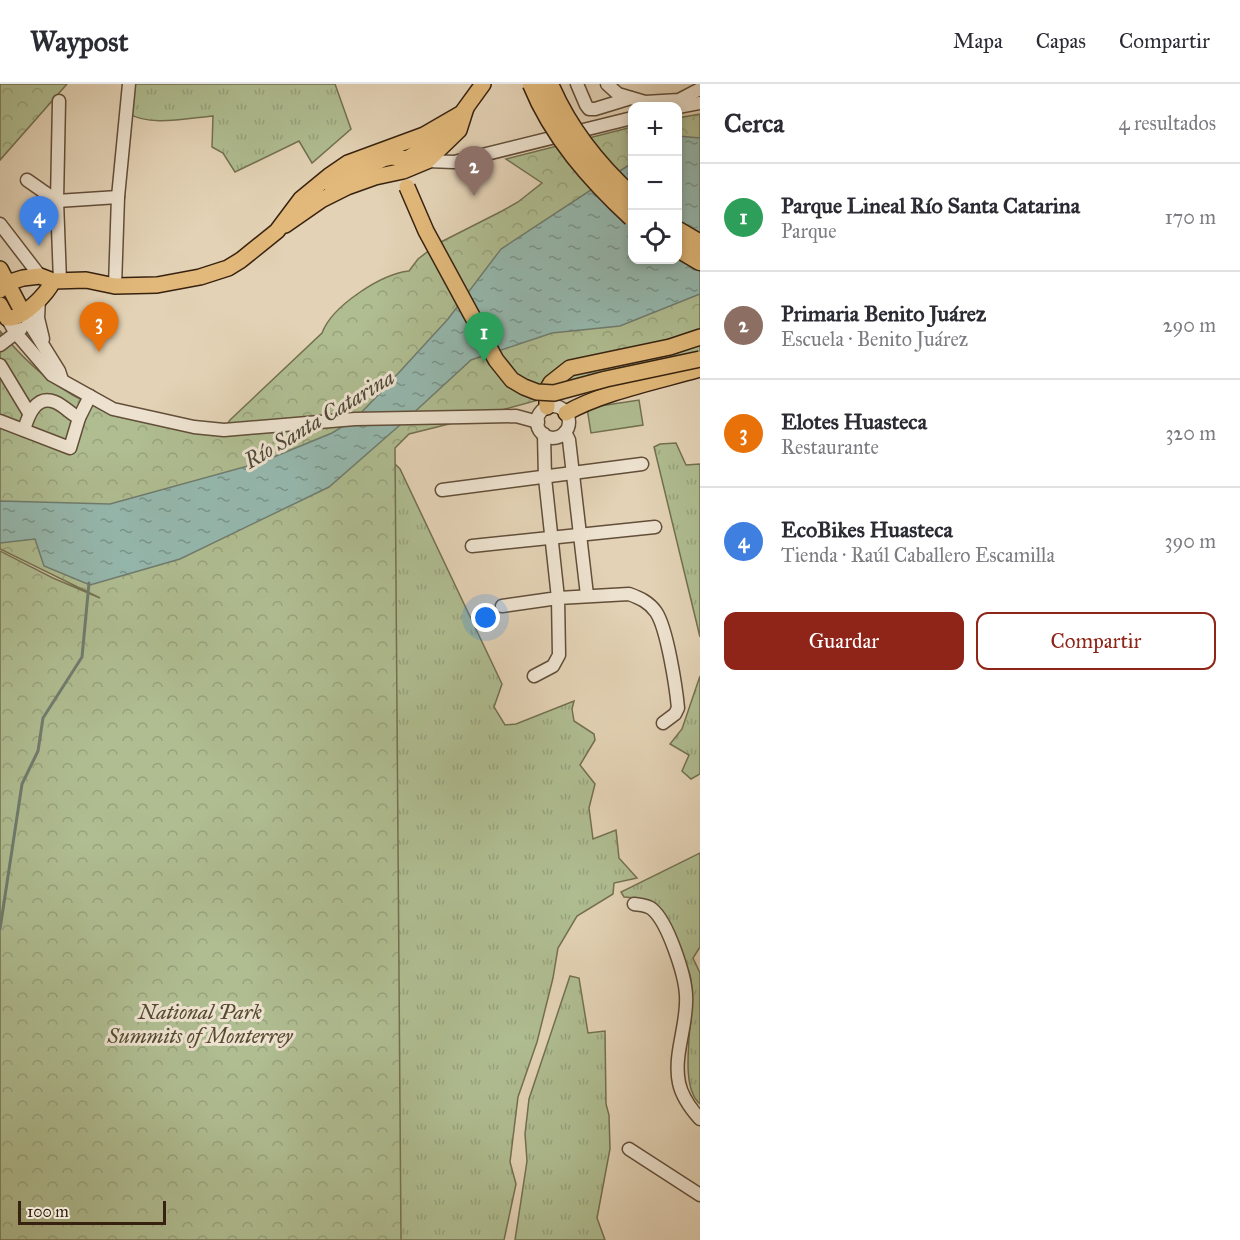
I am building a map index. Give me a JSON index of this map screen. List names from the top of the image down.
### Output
{
  "water": ["Río Santa Catarina"],
  "parks": ["National Park Summits of Monterrey"],
  "scale_bar": "100 m",
  "page": {
    "header": "Waypost",
    "nav": ["Mapa", "Capas", "Compartir"],
    "heading": ["Cerca", "4 resultados"],
    "map_buttons": ["+", "−"],
    "pins": [
      "2",
      "4",
      "3",
      "1"
    ],
    "list": [
      {
        "mark": "1",
        "name": "Parque Lineal Río Santa Catarina",
        "note": "Parque",
        "value": "170 m"
      },
      {
        "mark": "2",
        "name": "Primaria Benito Juárez",
        "note": "Escuela · Benito Juárez",
        "value": "290 m"
      },
      {
        "mark": "3",
        "name": "Elotes Huasteca",
        "note": "Restaurante",
        "value": "320 m"
      },
      {
        "mark": "4",
        "name": "EcoBikes Huasteca",
        "note": "Tienda · Raúl Caballero Escamilla",
        "value": "390 m"
      }
    ],
    "buttons": ["Guardar", "Compartir"],
    "scale": "100 m"
  }
}
